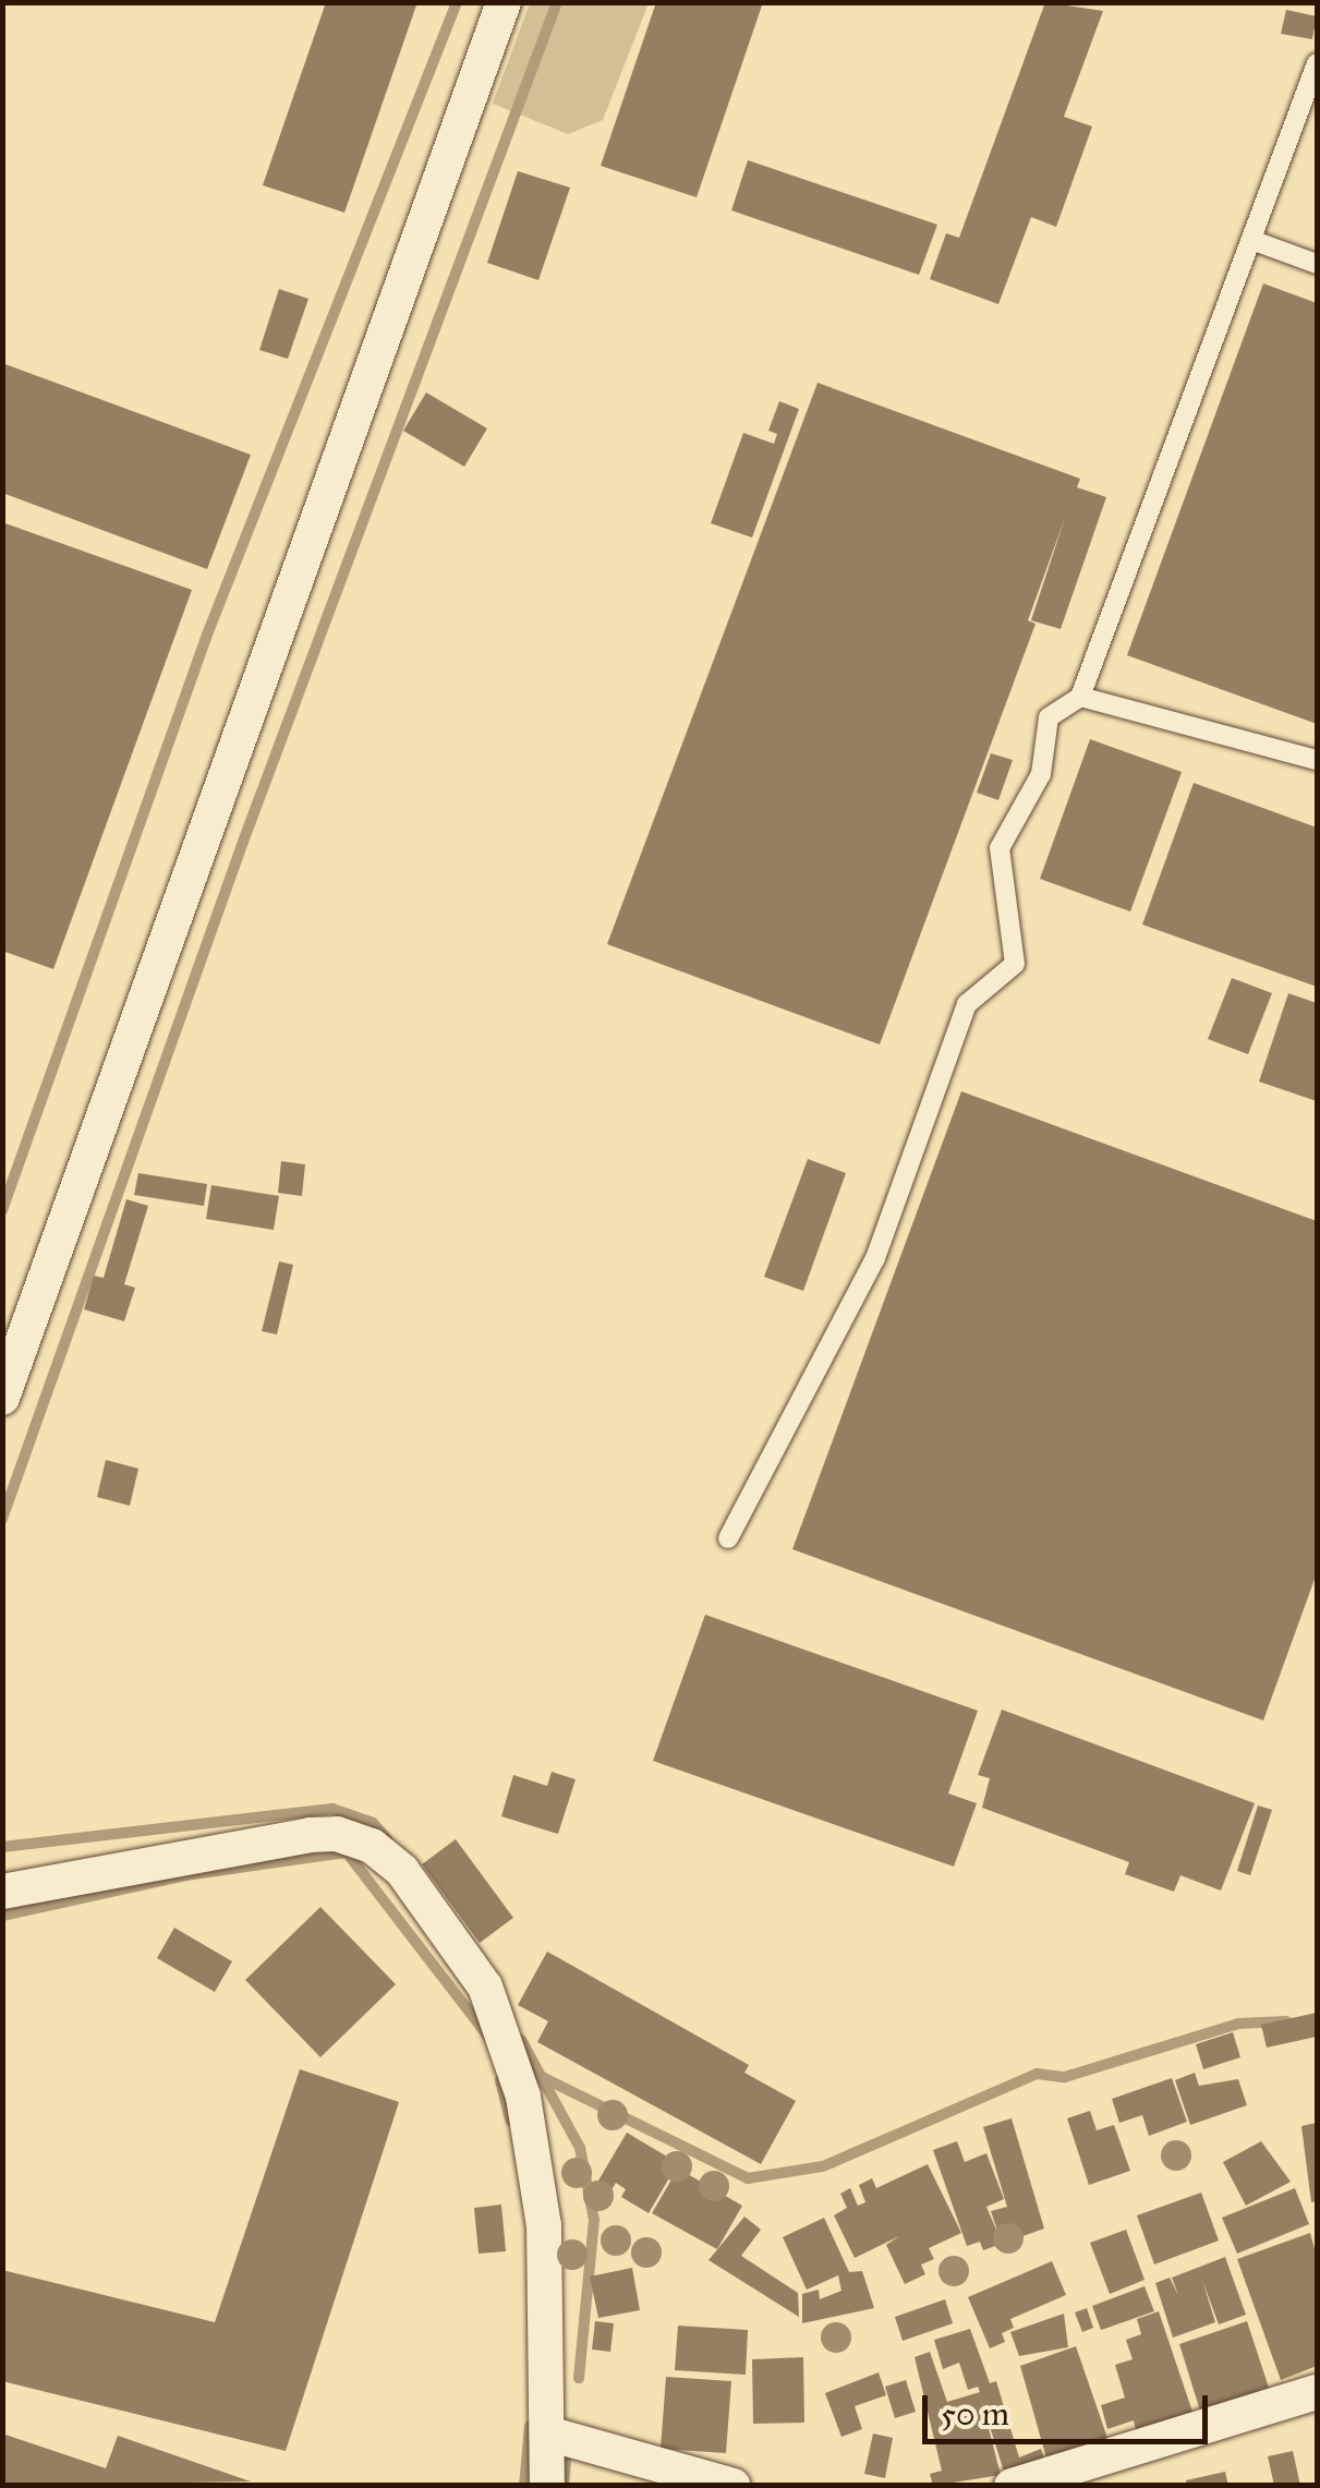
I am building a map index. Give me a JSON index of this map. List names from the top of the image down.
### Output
{
  "scale_bar": "50 m"
}
